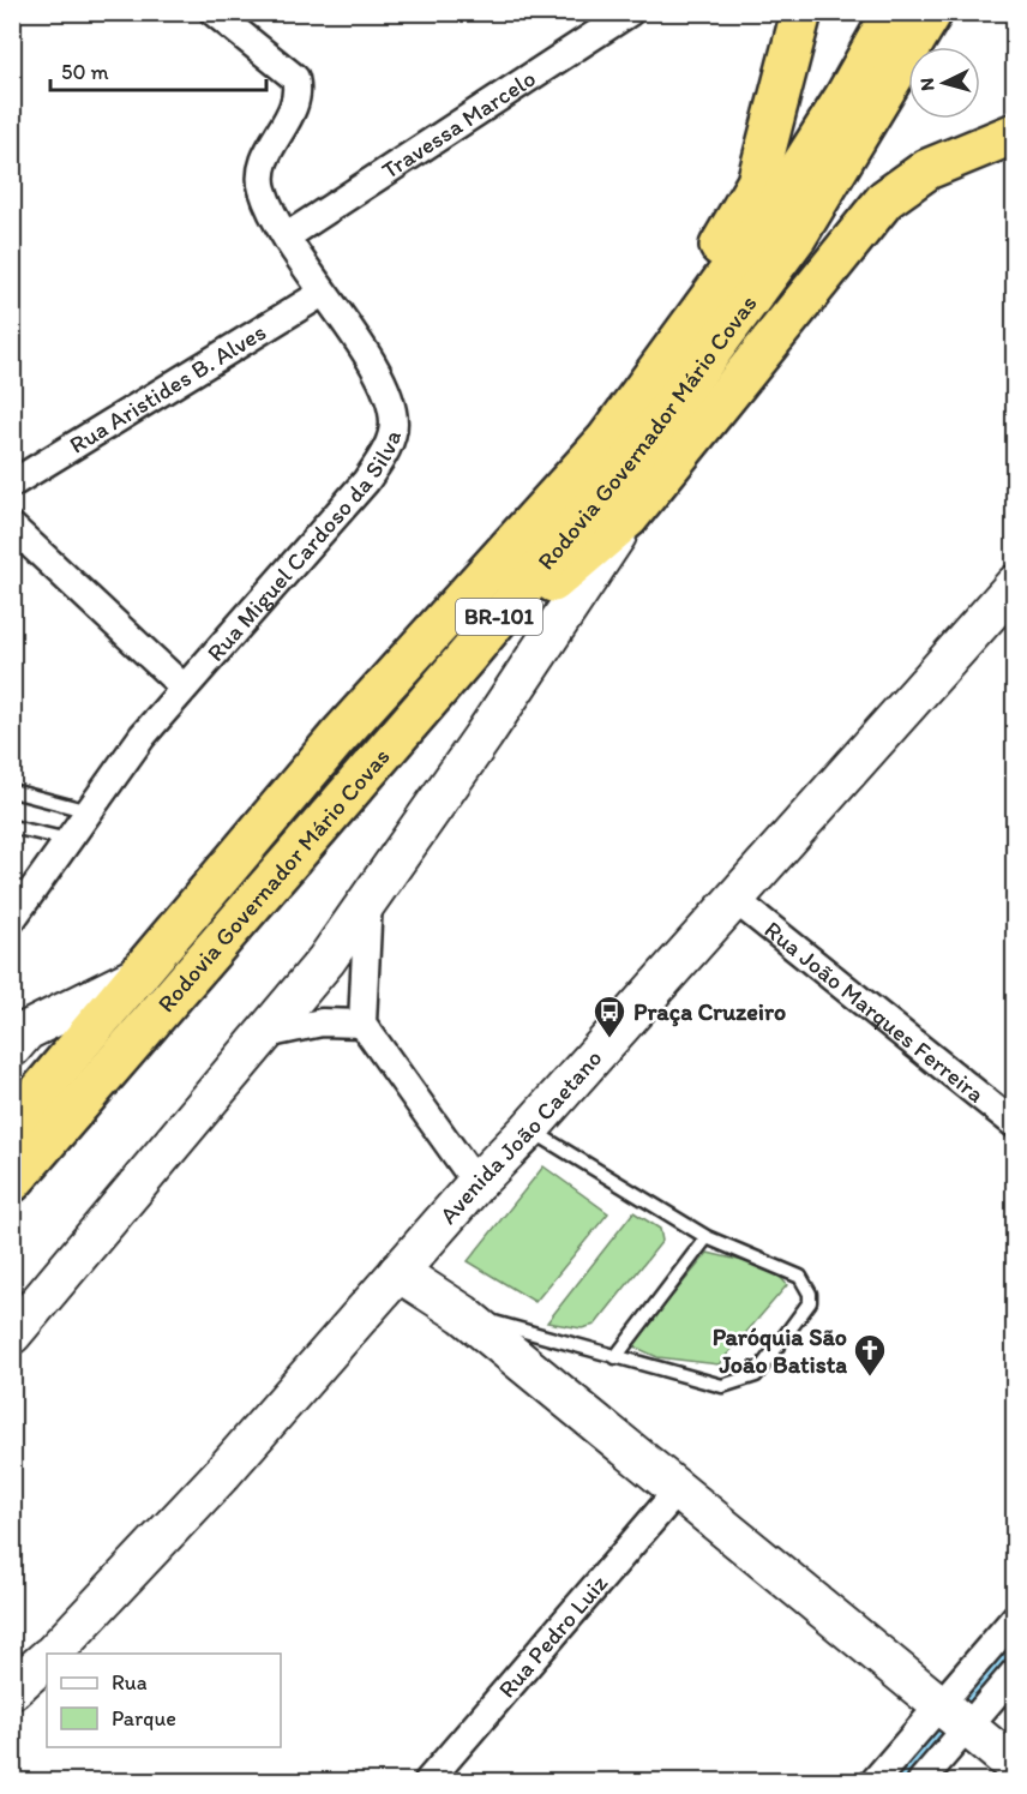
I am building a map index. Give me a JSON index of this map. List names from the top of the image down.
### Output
{
  "streets": {
    "highway": ["Rodovia Governador Mário Covas", "BR-101"],
    "street": [
      "Travessa Marcelo",
      "Rua Aristides B. Alves",
      "Rua Miguel Cardoso da Silva",
      "Rua João Marques Ferreira",
      "Avenida João Caetano",
      "Rua Pedro Luiz"
    ]
  },
  "crossings": [
    ["Travessa Marcelo", "Rua Miguel Cardoso da Silva"],
    ["Rua Aristides B. Alves", "Rua Miguel Cardoso da Silva"],
    ["Rua João Marques Ferreira", "Avenida João Caetano"]
  ],
  "places": {
    "bus stop": ["Praça Cruzeiro"],
    "church": ["Paróquia São João Batista"]
  },
  "legend": ["Rua", "Parque"],
  "scale_bar": "50 m",
  "north": "left"
}
